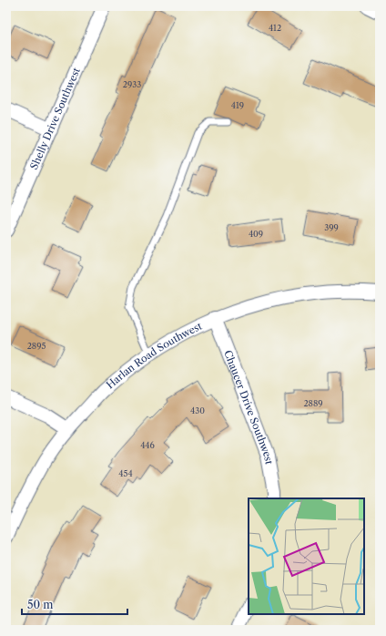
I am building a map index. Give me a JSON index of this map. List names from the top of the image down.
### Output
{
  "streets": {
    "street": ["Shelly Drive Southwest", "Harlan Road Southwest", "Chaucer Drive Southwest"]
  },
  "crossings": [
    ["Harlan Road Southwest", "Chaucer Drive Southwest"]
  ],
  "house_numbers": [
    "412",
    "2933",
    "419",
    "399",
    "409",
    "2895",
    "2889",
    "430",
    "446",
    "454"
  ],
  "scale_bar": "50 m"
}
